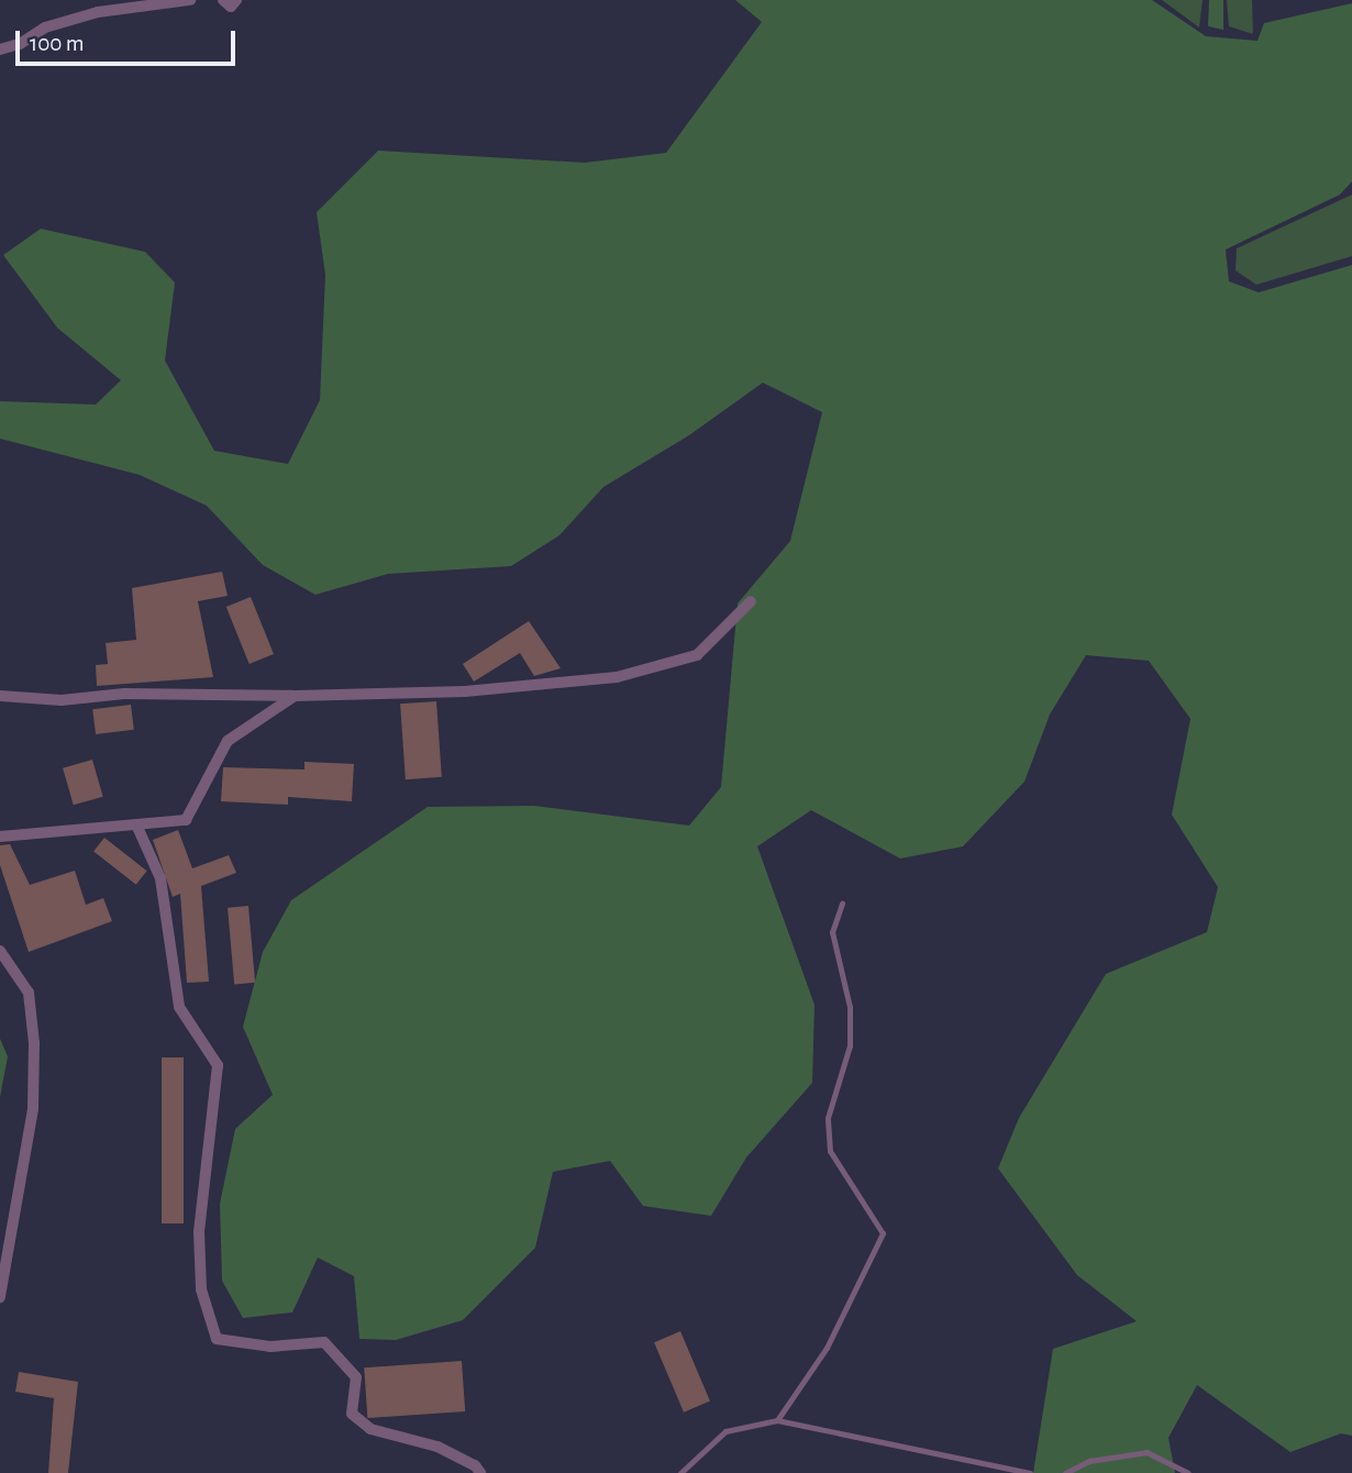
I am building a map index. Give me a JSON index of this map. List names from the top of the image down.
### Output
{
  "scale_bar": "100 m"
}
